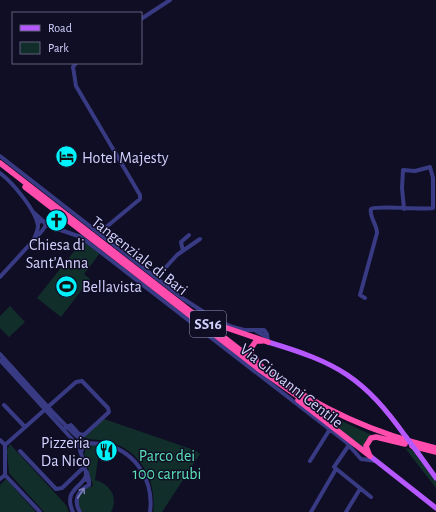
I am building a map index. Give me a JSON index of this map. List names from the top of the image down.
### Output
{
  "streets": {
    "highway": ["Tangenziale di Bari", "SS16"],
    "street": ["Via Giovanni Gentile"]
  },
  "crossings": [
    ["Tangenziale di Bari", "SS16"]
  ],
  "parks": ["Parco dei 100 carrubi"],
  "places": {
    "hotel": ["Hotel Majesty"],
    "church": ["Chiesa di Sant'Anna"],
    "sports": ["Bellavista"],
    "restaurant": ["Pizzeria Da Nico"]
  },
  "legend": ["Road", "Park"]
}
